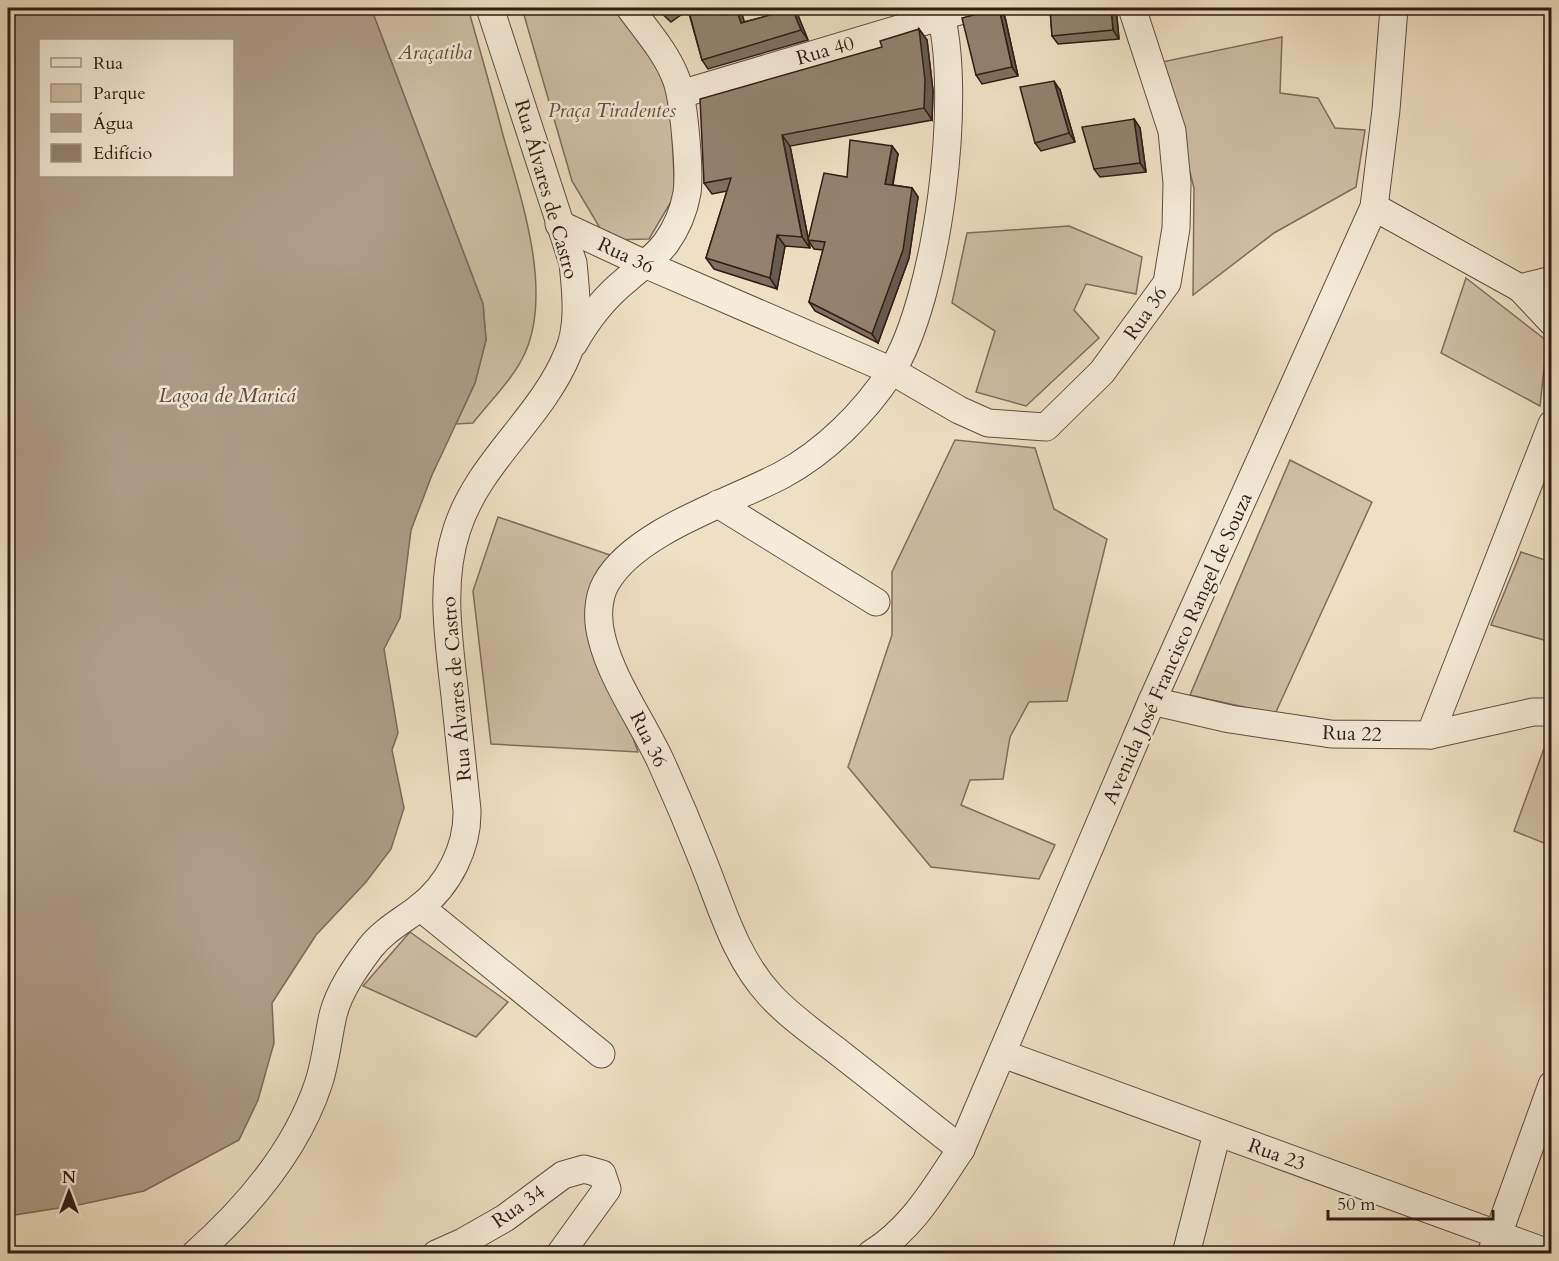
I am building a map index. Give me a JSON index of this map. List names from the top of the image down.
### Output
{
  "streets": {
    "street": [
      "Rua 40",
      "Rua Álvares de Castro",
      "Rua 36",
      "Avenida José Francisco Rangel de Souza",
      "Rua 22",
      "Rua 23",
      "Rua 34"
    ]
  },
  "crossings": [
    ["Rua 40", "Rua 36"],
    ["Rua Álvares de Castro", "Rua 36"],
    ["Rua 36", "Avenida José Francisco Rangel de Souza"],
    ["Avenida José Francisco Rangel de Souza", "Rua 22"],
    ["Avenida José Francisco Rangel de Souza", "Rua 23"]
  ],
  "water": ["Lagoa de Maricá"],
  "parks": ["Araçatiba", "Praça Tiradentes"],
  "legend": [
    "Rua",
    "Parque",
    "Água",
    "Edifício"
  ],
  "scale_bar": "50 m",
  "north": "top"
}
